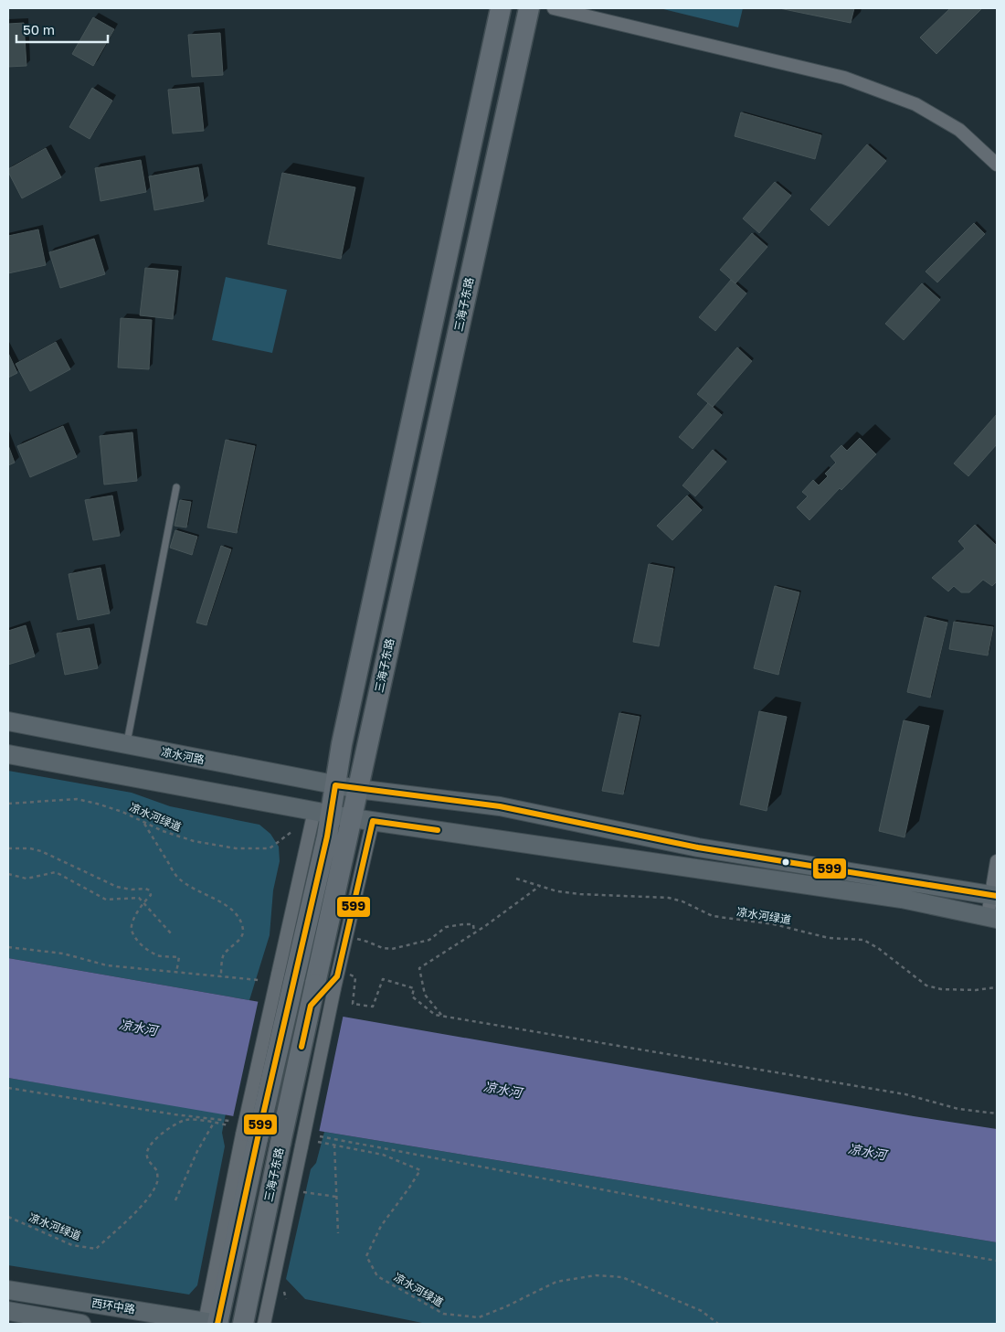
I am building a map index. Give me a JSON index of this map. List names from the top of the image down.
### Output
{
  "streets": {
    "main road": ["三海子东路"],
    "street": ["凉水河路", "西环中路"],
    "path": ["凉水河绿道"]
  },
  "crossings": [
    ["三海子东路", "凉水河路"]
  ],
  "water": ["凉水河"],
  "lines": ["transit line 599"],
  "scale_bar": "50 m"
}
